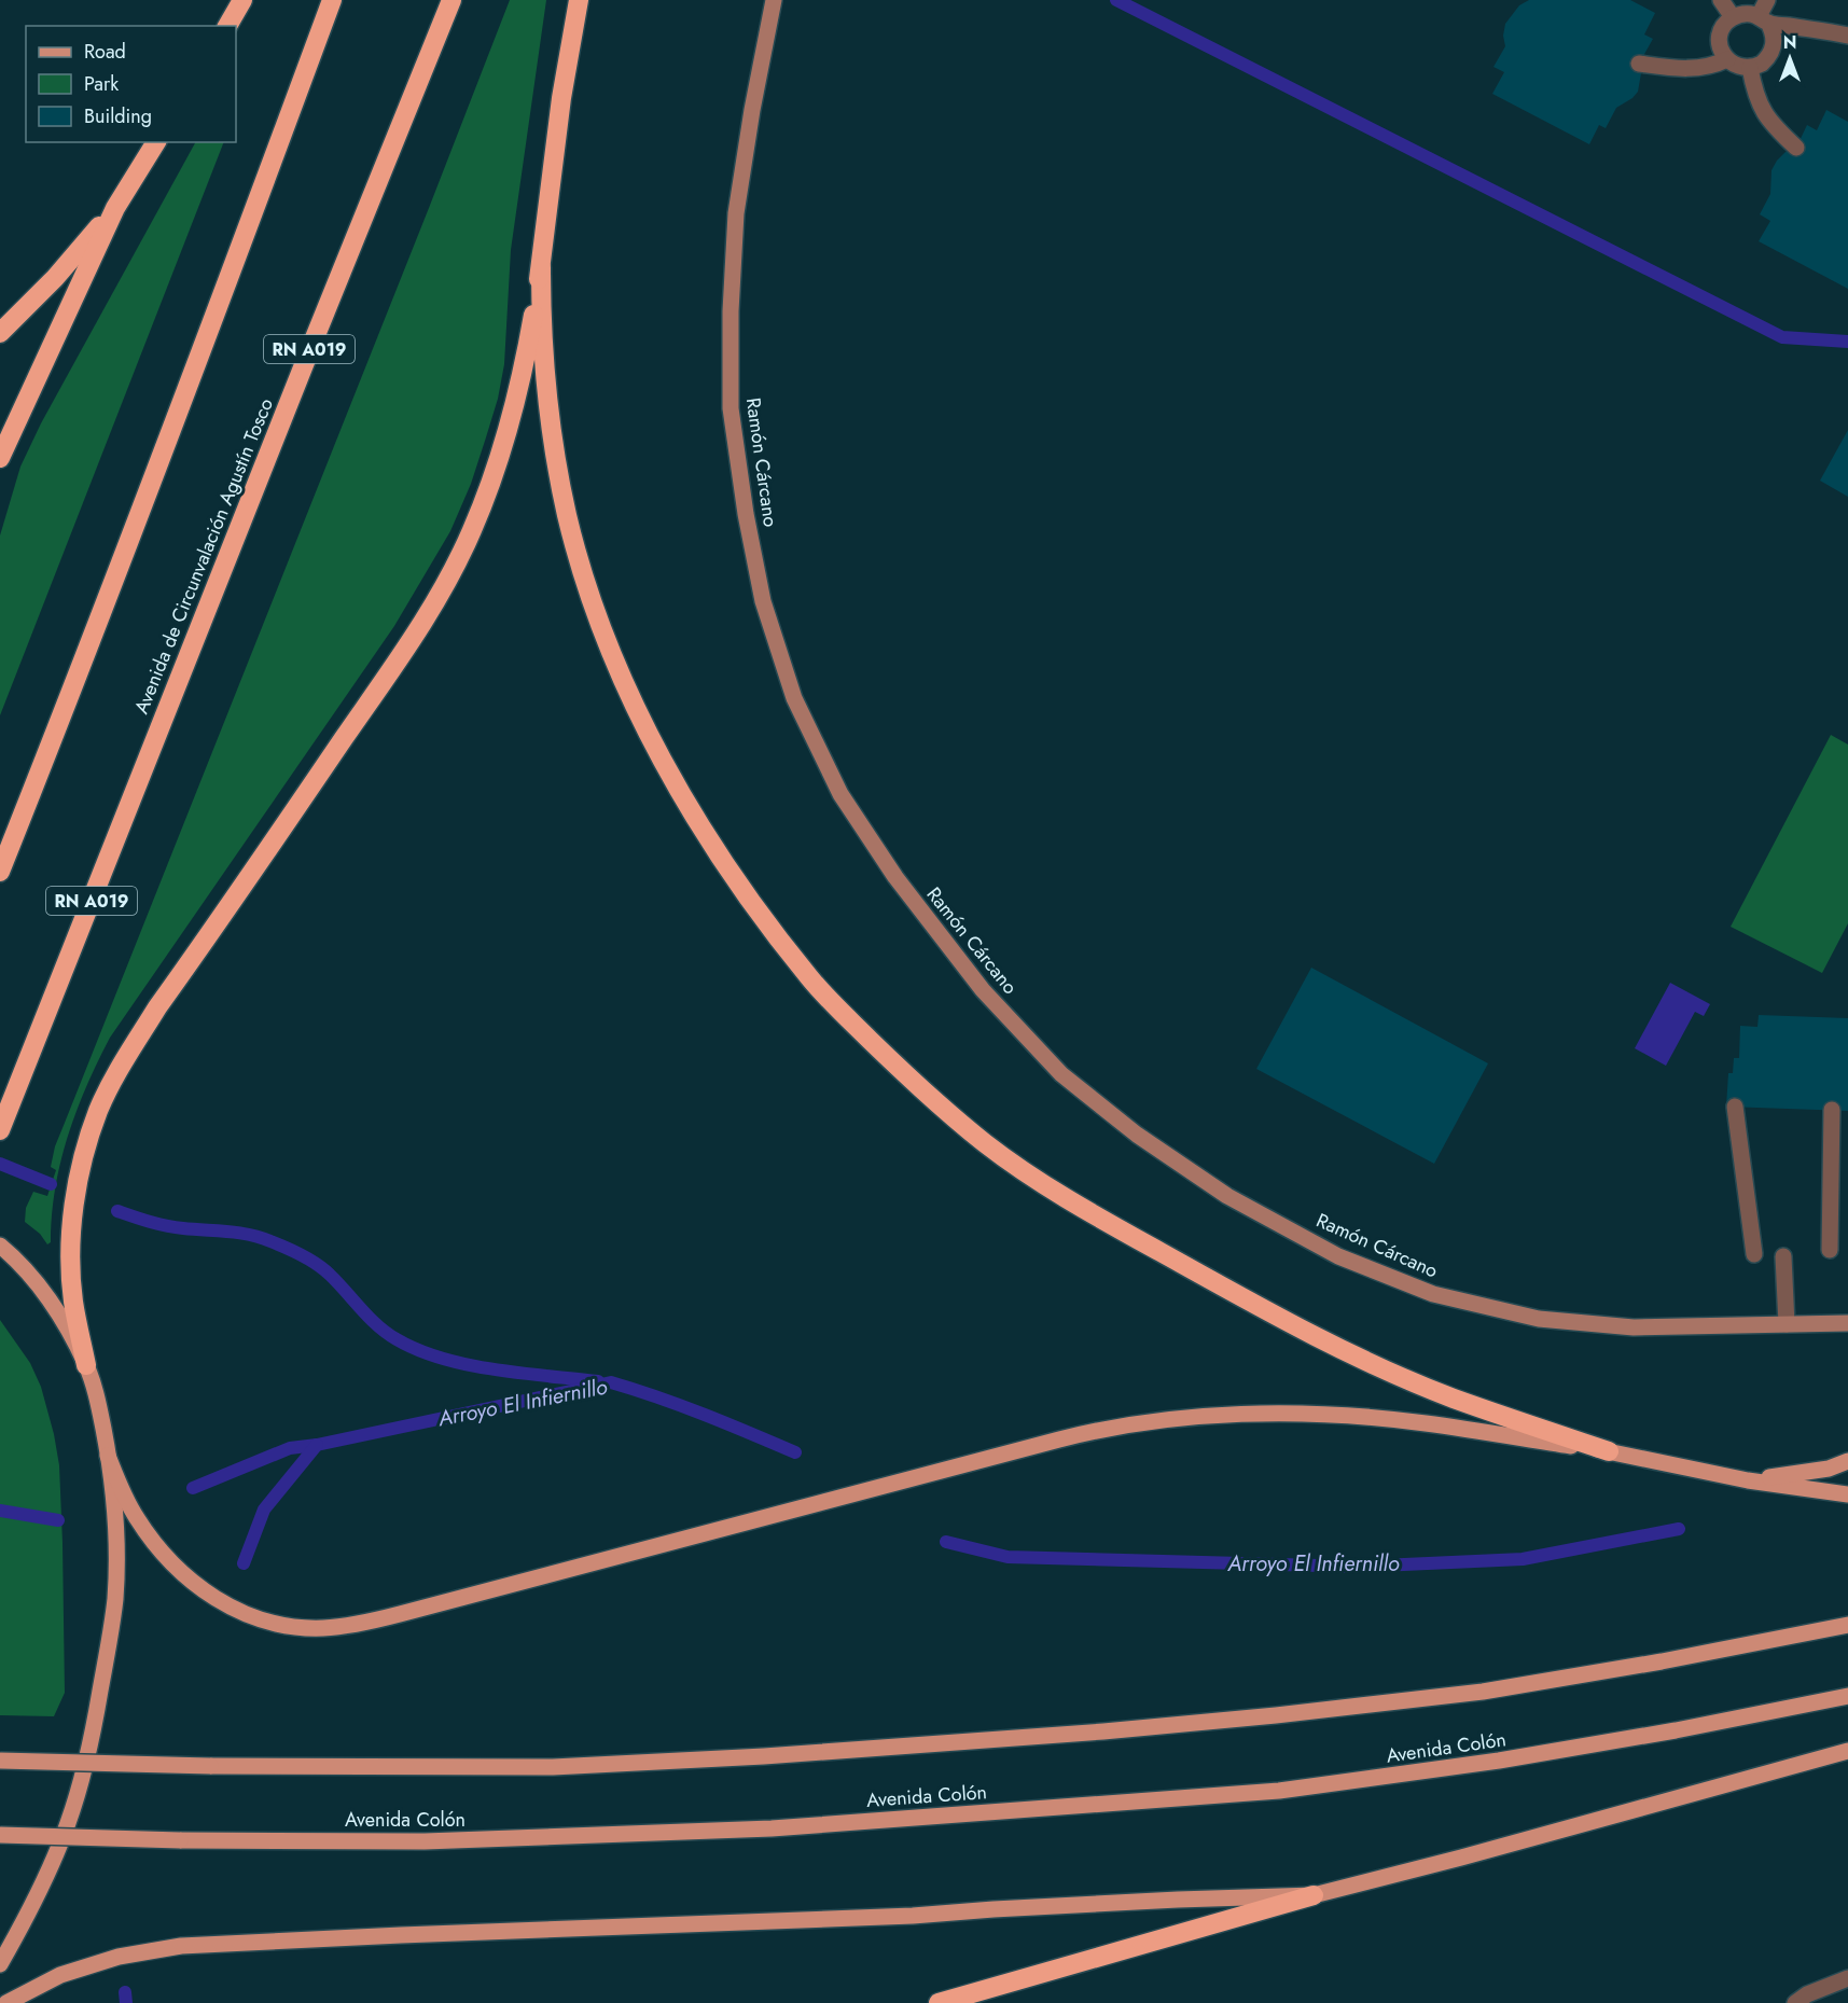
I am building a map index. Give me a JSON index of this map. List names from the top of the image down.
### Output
{
  "streets": {
    "highway": ["RN A019", "Avenida de Circunvalación Agustín Tosco"],
    "main road": ["Ramón Cárcano", "Avenida Colón"]
  },
  "water": ["Arroyo El Infiernillo"],
  "legend": ["Road", "Park", "Building"],
  "north": "top"
}
